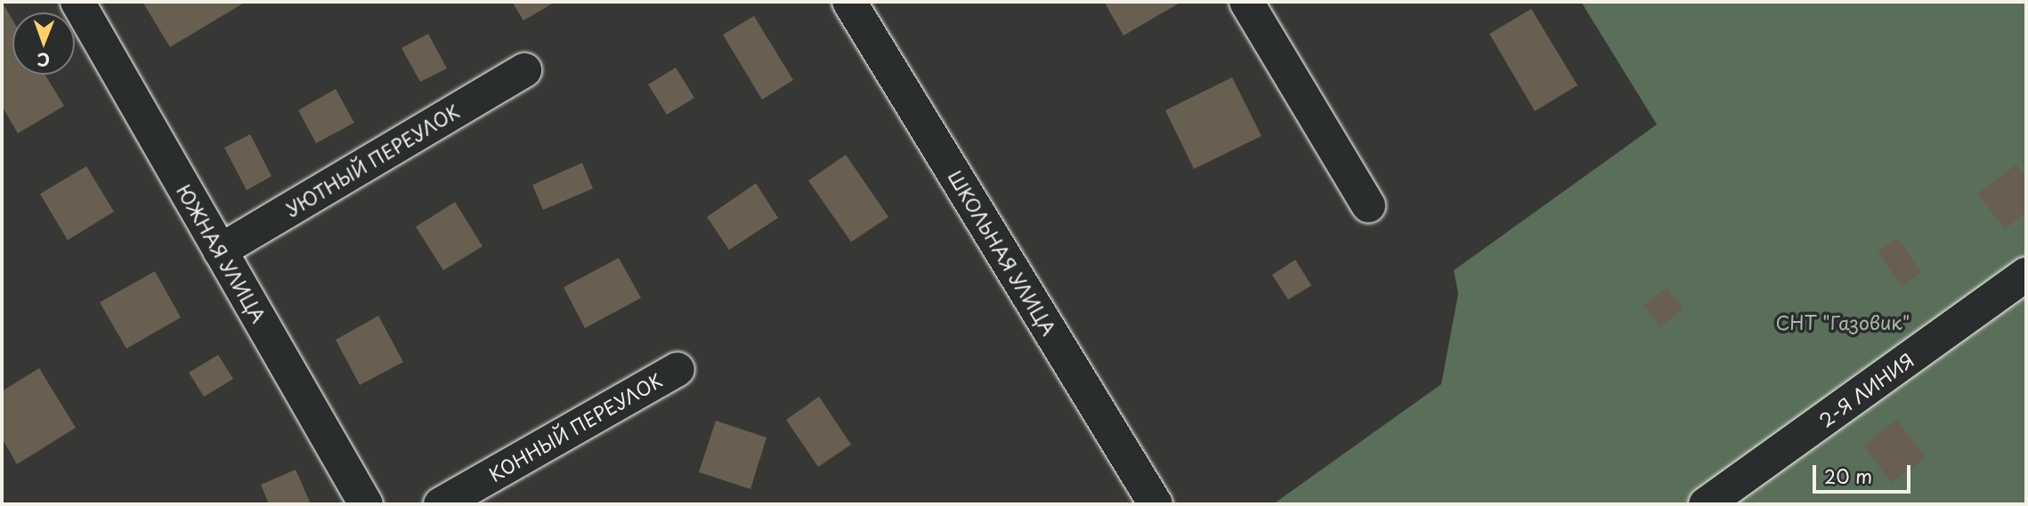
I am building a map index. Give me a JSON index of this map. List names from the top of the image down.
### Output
{
  "streets": {
    "street": [
      "УЮТНЫЙ ПЕРЕУЛОК",
      "ШКОЛЬНАЯ УЛИЦА",
      "ЮЖНАЯ УЛИЦА",
      "2-Я ЛИНИЯ",
      "КОННЫЙ ПЕРЕУЛОК"
    ]
  },
  "crossings": [
    ["УЮТНЫЙ ПЕРЕУЛОК", "ЮЖНАЯ УЛИЦА"]
  ],
  "parks": ["СНТ \"Газовик\""],
  "scale_bar": "20 m",
  "north": "bottom"
}
